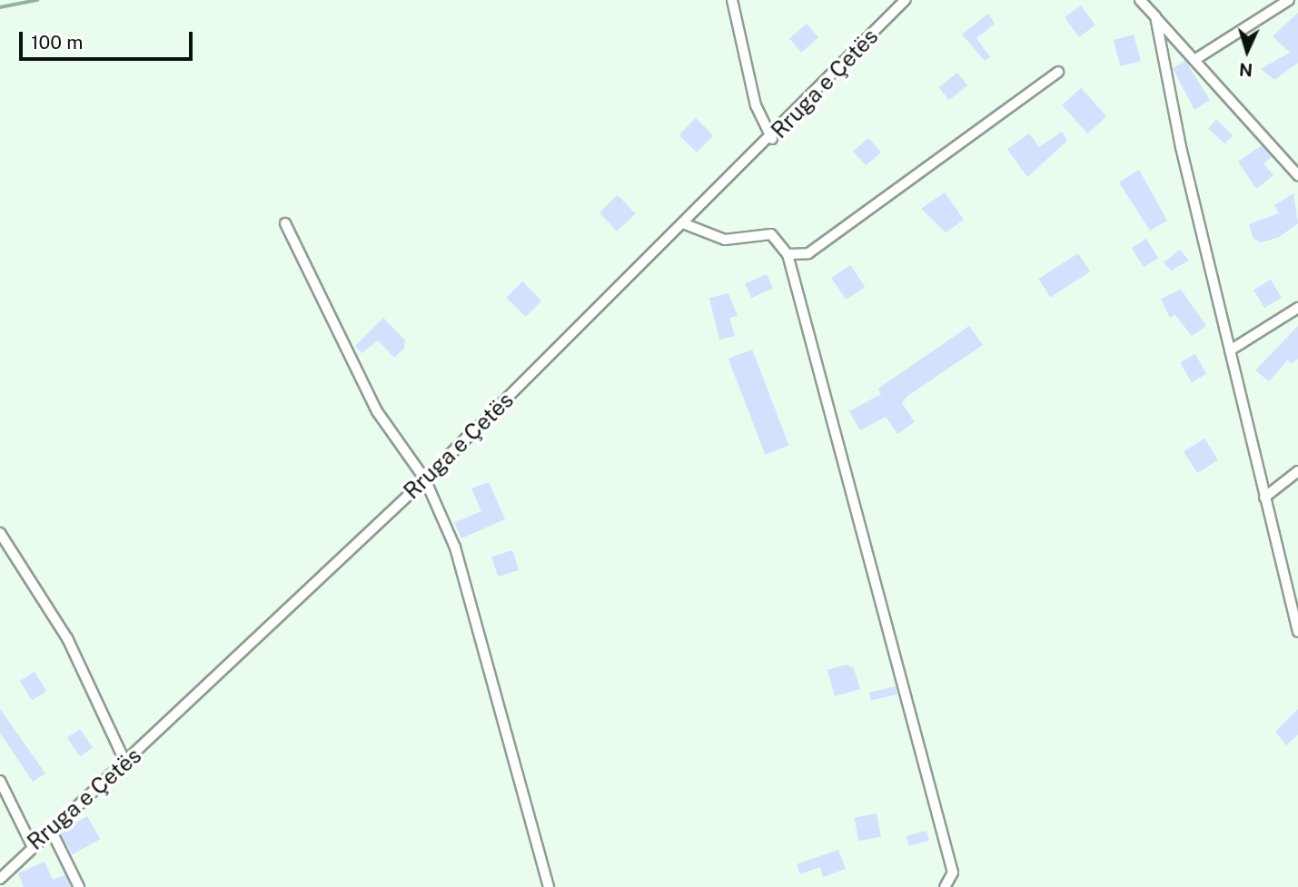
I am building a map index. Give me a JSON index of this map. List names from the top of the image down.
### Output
{
  "streets": {
    "street": ["Rruga e Çetës"]
  },
  "scale_bar": "100 m",
  "north": "bottom"
}
